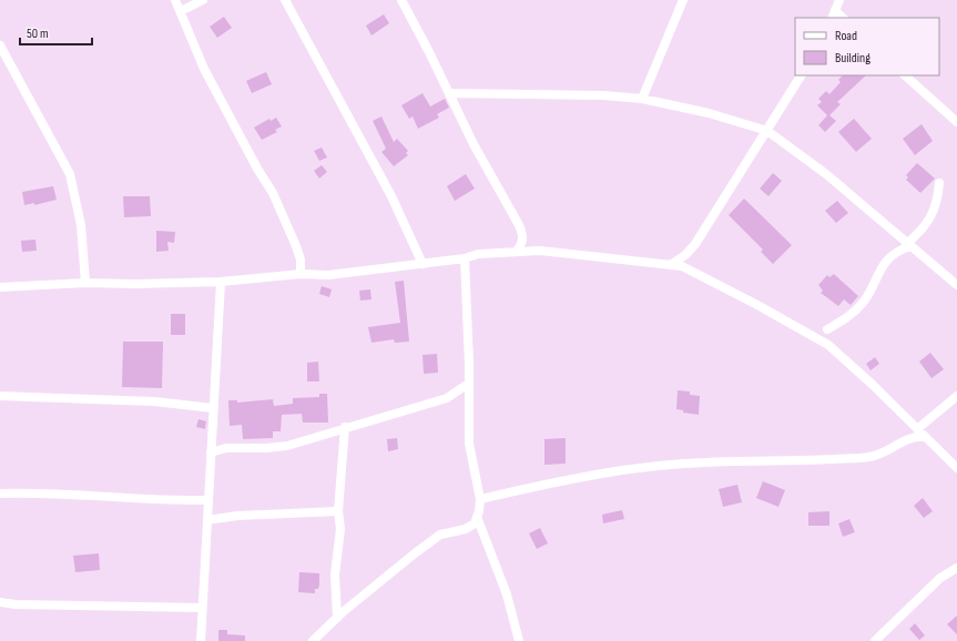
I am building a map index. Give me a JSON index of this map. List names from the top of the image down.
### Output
{
  "legend": ["Road", "Building"],
  "scale_bar": "50 m"
}
